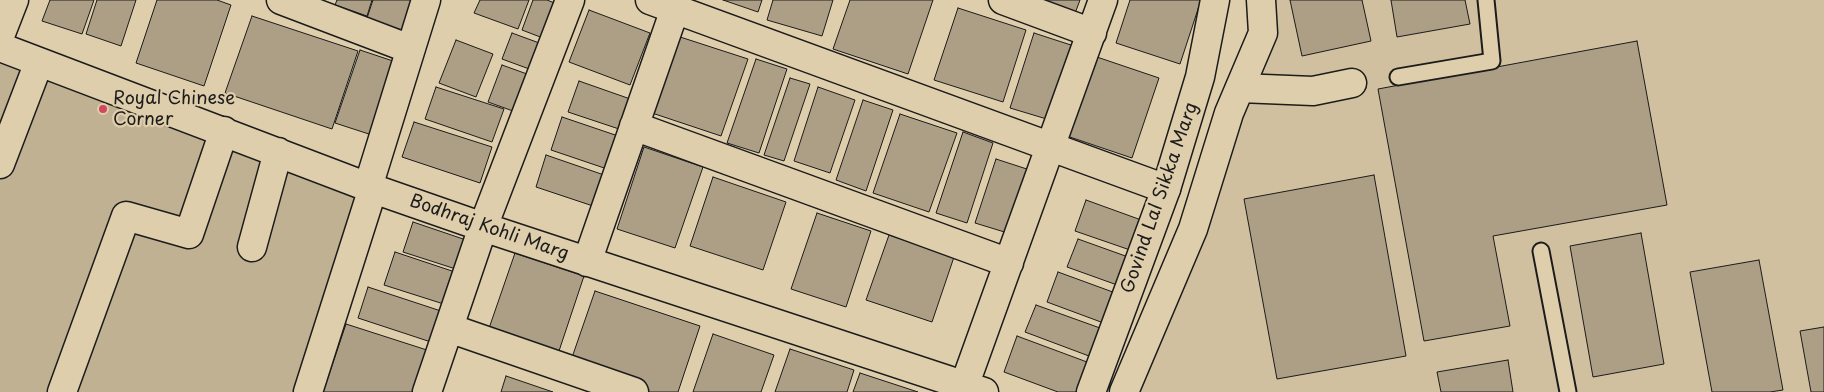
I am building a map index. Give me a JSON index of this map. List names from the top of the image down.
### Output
{
  "streets": {
    "street": ["Govind Lal Sikka Marg", "Bodhraj Kohli Marg"]
  },
  "places": ["Royal Chinese Corner"]
}
